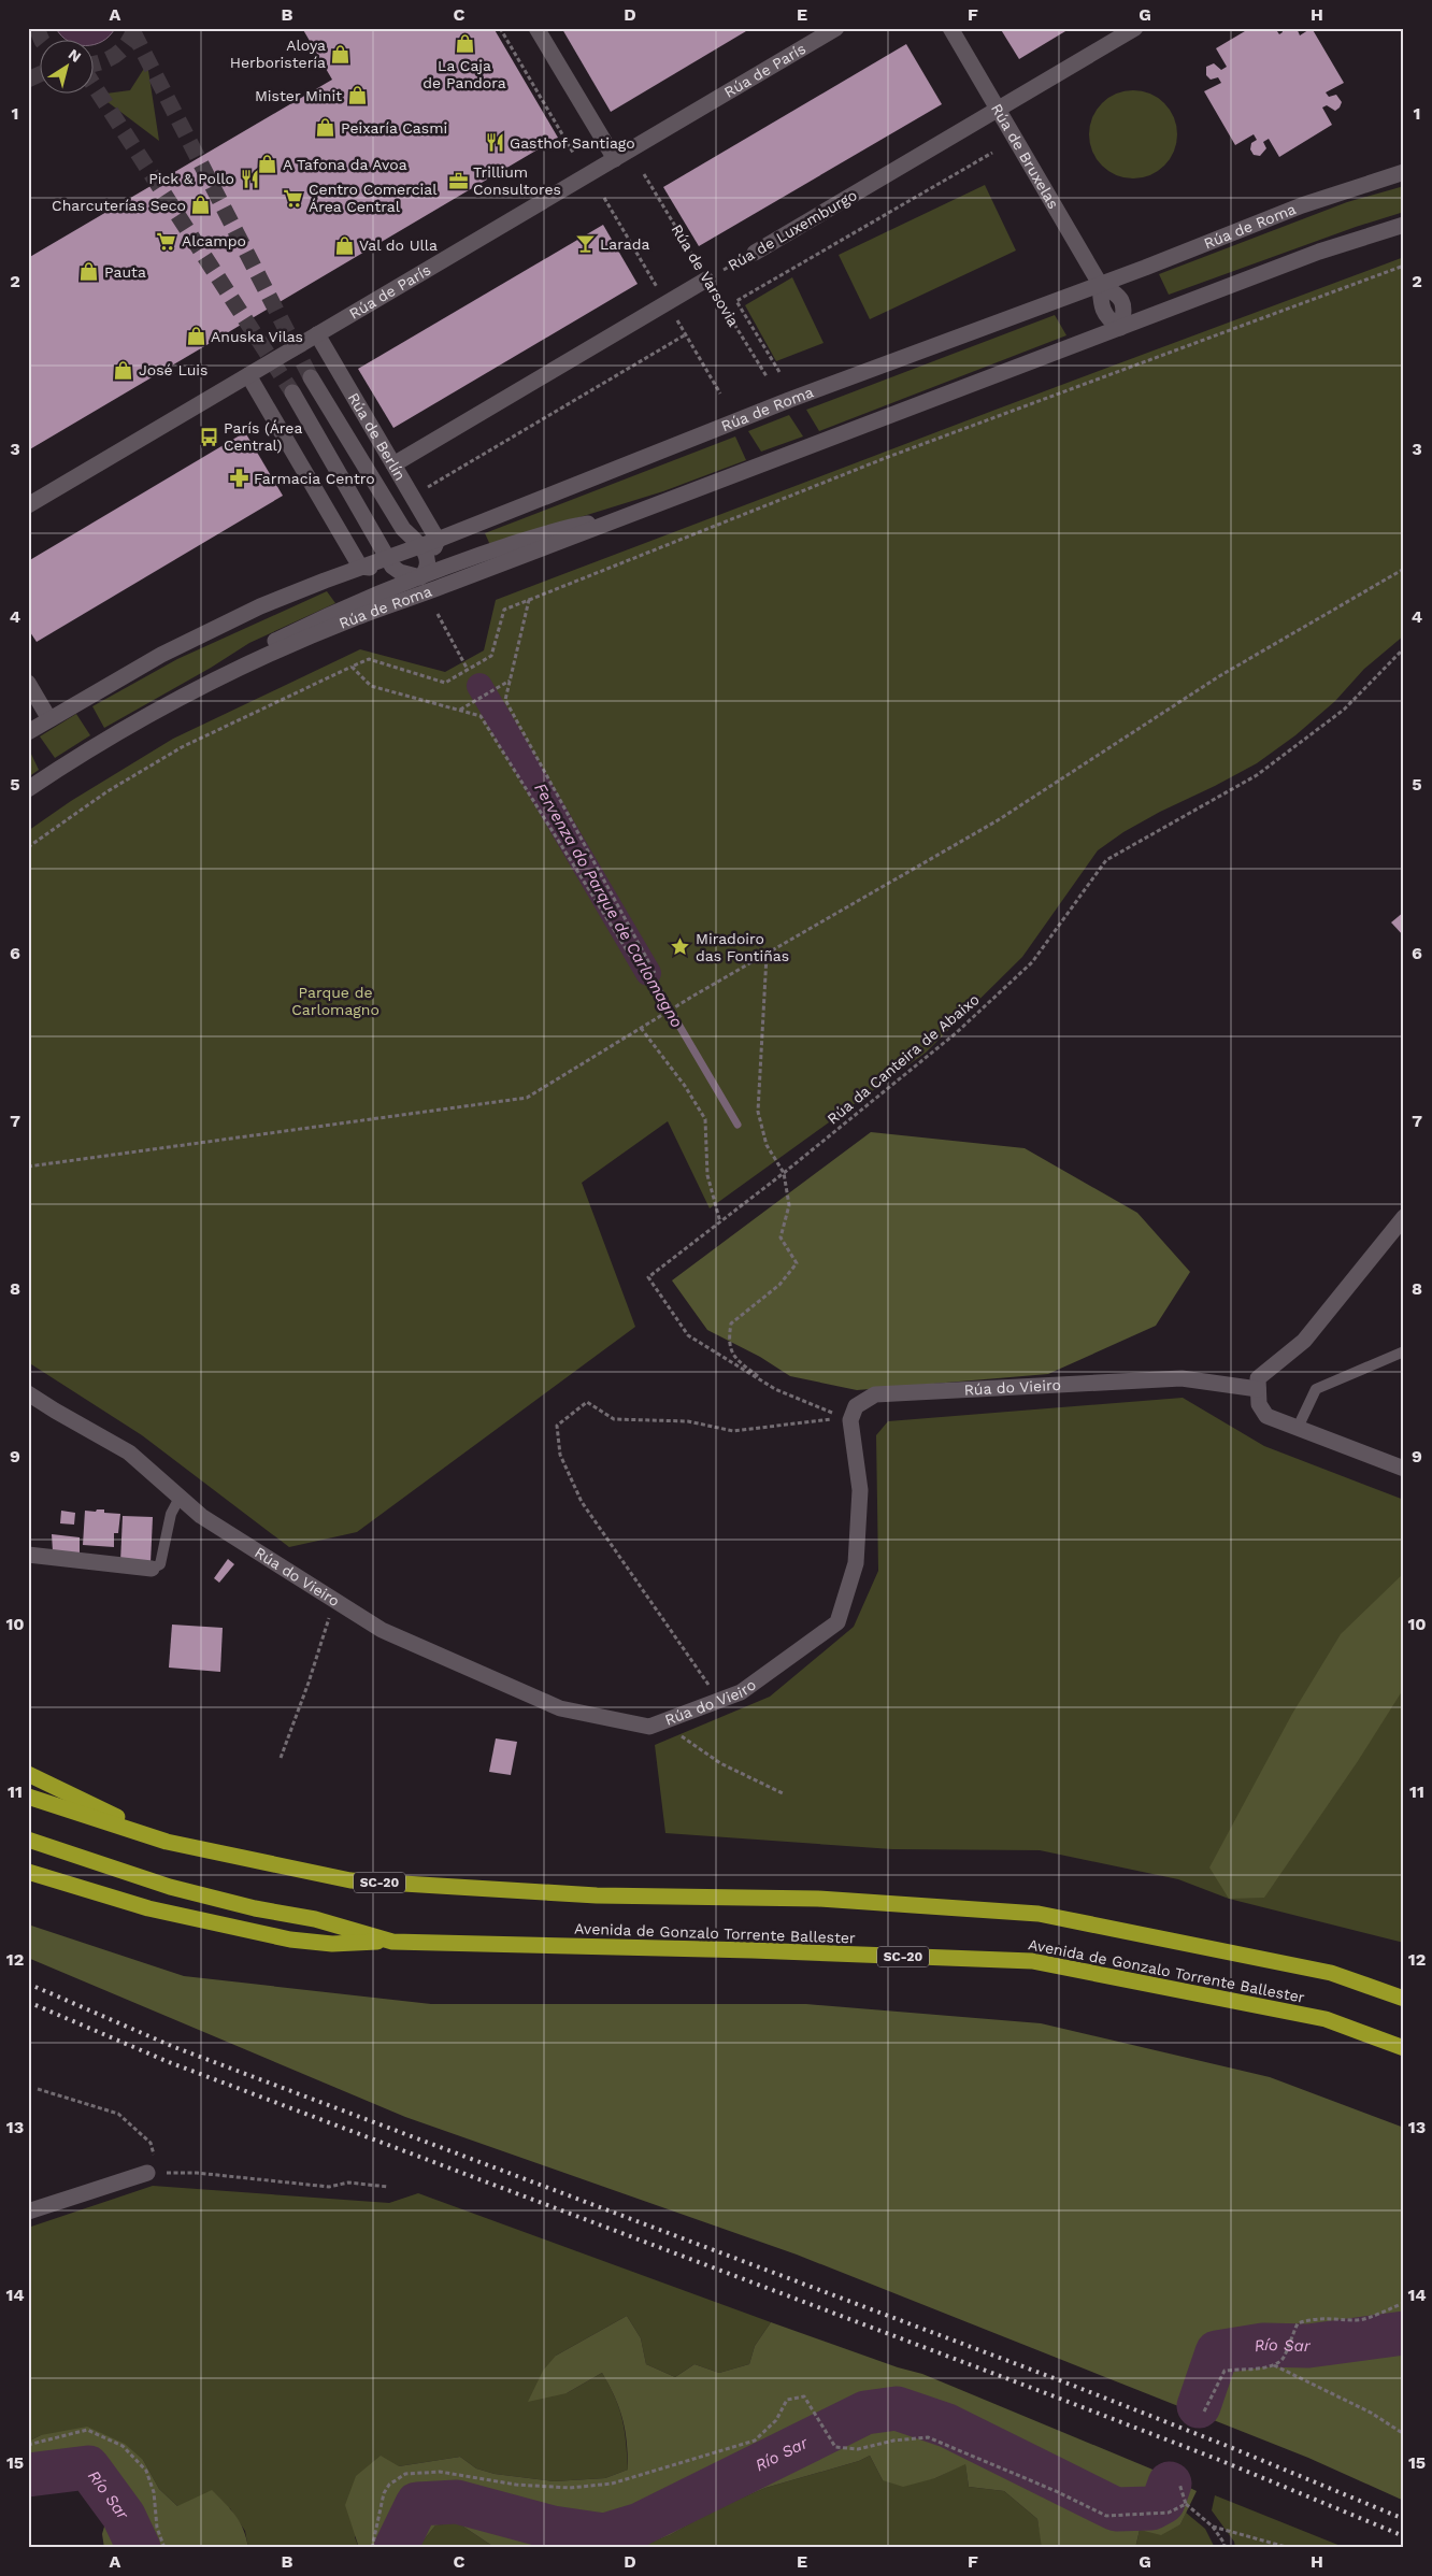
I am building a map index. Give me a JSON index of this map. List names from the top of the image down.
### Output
{
  "streets": {
    "highway": ["SC-20", "Avenida de Gonzalo Torrente Ballester"],
    "street": [
      "Rúa de París",
      "Rúa de Bruxelas",
      "Rúa de Roma",
      "Rúa de Luxemburgo",
      "Rúa de Berlín",
      "Rúa do Vieiro"
    ],
    "path": ["Rúa de Varsovia", "Rúa da Canteira de Abaixo"]
  },
  "crossings": [
    ["Rúa de París", "Rúa de Berlín"],
    ["Rúa de Bruxelas", "Rúa de Roma"],
    ["Rúa de Bruxelas", "Rúa de Luxemburgo"],
    ["Rúa de Roma", "Rúa de Berlín"],
    ["Rúa de Luxemburgo", "Rúa de Varsovia"],
    ["Rúa da Canteira de Abaixo", "Rúa do Vieiro"]
  ],
  "water": ["Fervenza do Parque de Carlomagno", "Río Sar"],
  "parks": ["Parque de Carlomagno"],
  "places": {
    "shop": [
      "La Caja de Pandora",
      "Aloya Herboristería",
      "Mister Minit",
      "Peixaría Casmi",
      "A Tafona da Avoa",
      "Charcuterías Seco",
      "Val do Ulla",
      "Pauta",
      "Anuska Vilas",
      "José Luis"
    ],
    "restaurant": ["Gasthof Santiago", "Pick & Pollo"],
    "office": ["Trillium Consultores"],
    "supermarket": ["Centro Comercial Área Central", "Alcampo"],
    "bar": ["Larada"],
    "bus stop": ["París (Área Central)"],
    "pharmacy": ["Farmacia Centro"],
    "place": ["Miradoiro das Fontiñas"]
  },
  "north": "top right",
  "grid": {
    "columns": [
      "A",
      "B",
      "C",
      "D",
      "E",
      "F",
      "G",
      "H"
    ],
    "rows": [
      "1",
      "2",
      "3",
      "4",
      "5",
      "6",
      "7",
      "8",
      "9",
      "10",
      "11",
      "12",
      "13",
      "14",
      "15"
    ]
  }
}
